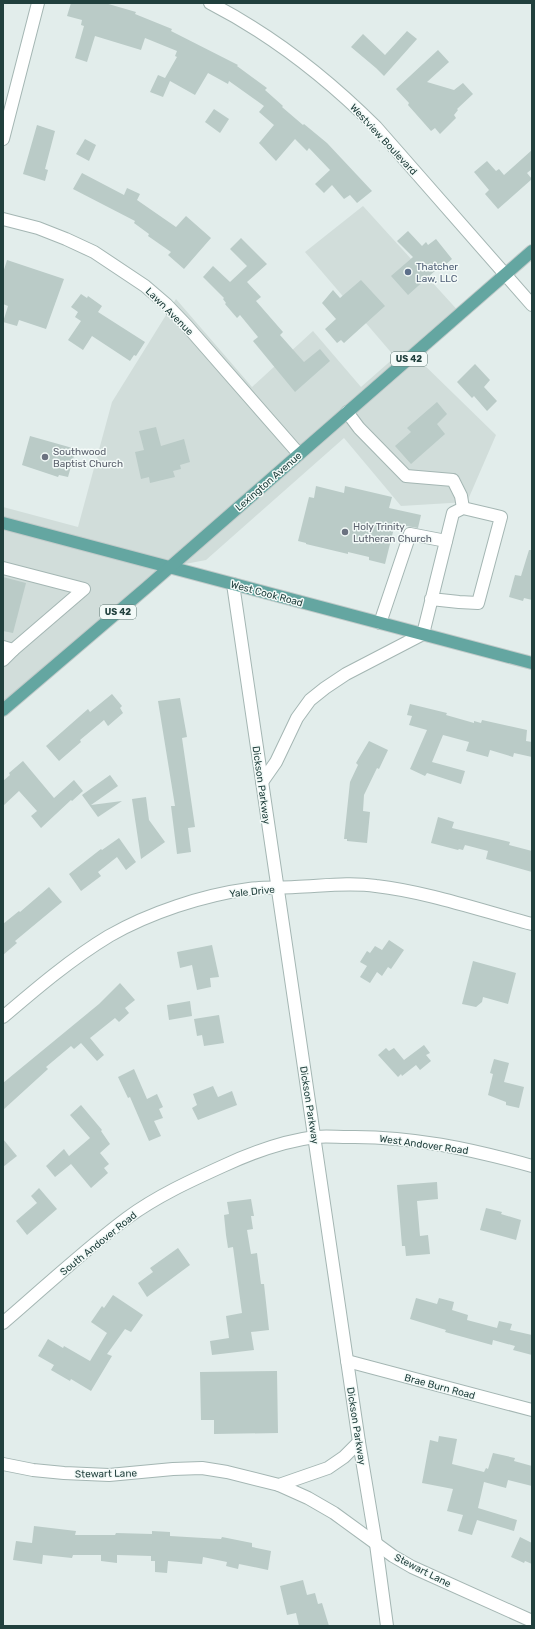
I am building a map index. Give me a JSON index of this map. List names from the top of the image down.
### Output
{
  "streets": {
    "main road": ["US 42", "Lexington Avenue", "West Cook Road"],
    "street": [
      "Westview Boulevard",
      "Lawn Avenue",
      "Dickson Parkway",
      "Yale Drive",
      "West Andover Road",
      "South Andover Road",
      "Brae Burn Road",
      "Stewart Lane"
    ]
  },
  "crossings": [
    ["Westview Boulevard", "Lexington Avenue"],
    ["Lawn Avenue", "Lexington Avenue"],
    ["Lexington Avenue", "West Cook Road"],
    ["West Cook Road", "Dickson Parkway"],
    ["Dickson Parkway", "Yale Drive"],
    ["Dickson Parkway", "West Andover Road"],
    ["Dickson Parkway", "South Andover Road"],
    ["Dickson Parkway", "Brae Burn Road"],
    ["Dickson Parkway", "Stewart Lane"],
    ["West Andover Road", "South Andover Road"]
  ],
  "places": ["Thatcher Law, LLC", "Southwood Baptist Church", "Holy Trinity Lutheran Church"]
}
